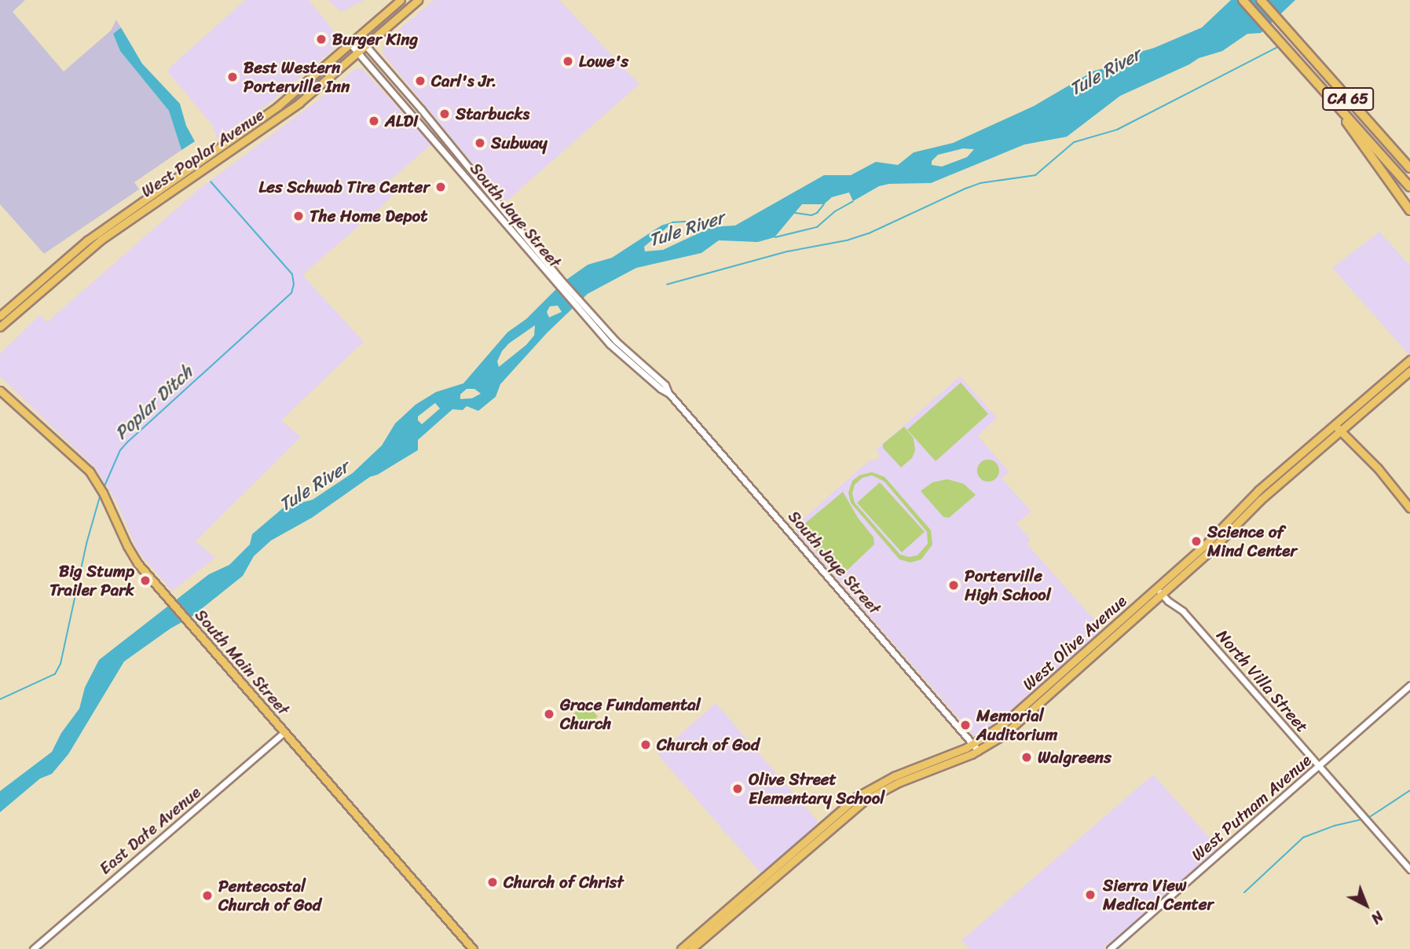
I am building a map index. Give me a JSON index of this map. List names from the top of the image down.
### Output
{
  "streets": {
    "highway": ["CA 65"],
    "main road": ["West Poplar Avenue", "West Olive Avenue", "South Main Street"],
    "street": [
      "South Jaye Street",
      "North Villa Street",
      "West Putnam Avenue",
      "East Date Avenue"
    ]
  },
  "crossings": [
    ["West Poplar Avenue", "South Jaye Street"],
    ["South Jaye Street", "West Olive Avenue"],
    ["West Olive Avenue", "North Villa Street"],
    ["South Main Street", "East Date Avenue"],
    ["North Villa Street", "West Putnam Avenue"]
  ],
  "water": ["Tule River", "Poplar Ditch"],
  "places": [
    "Burger King",
    "Lowe's",
    "Best Western Porterville Inn",
    "Carl's Jr.",
    "Starbucks",
    "ALDI",
    "Subway",
    "Les Schwab Tire Center",
    "The Home Depot",
    "Science of Mind Center",
    "Big Stump Trailer Park",
    "Porterville High School",
    "Grace Fundamental Church",
    "Memorial Auditorium",
    "Church of God",
    "Walgreens",
    "Olive Street Elementary School",
    "Church of Christ",
    "Sierra View Medical Center",
    "Pentecostal Church of God"
  ],
  "north": "bottom right"
}
